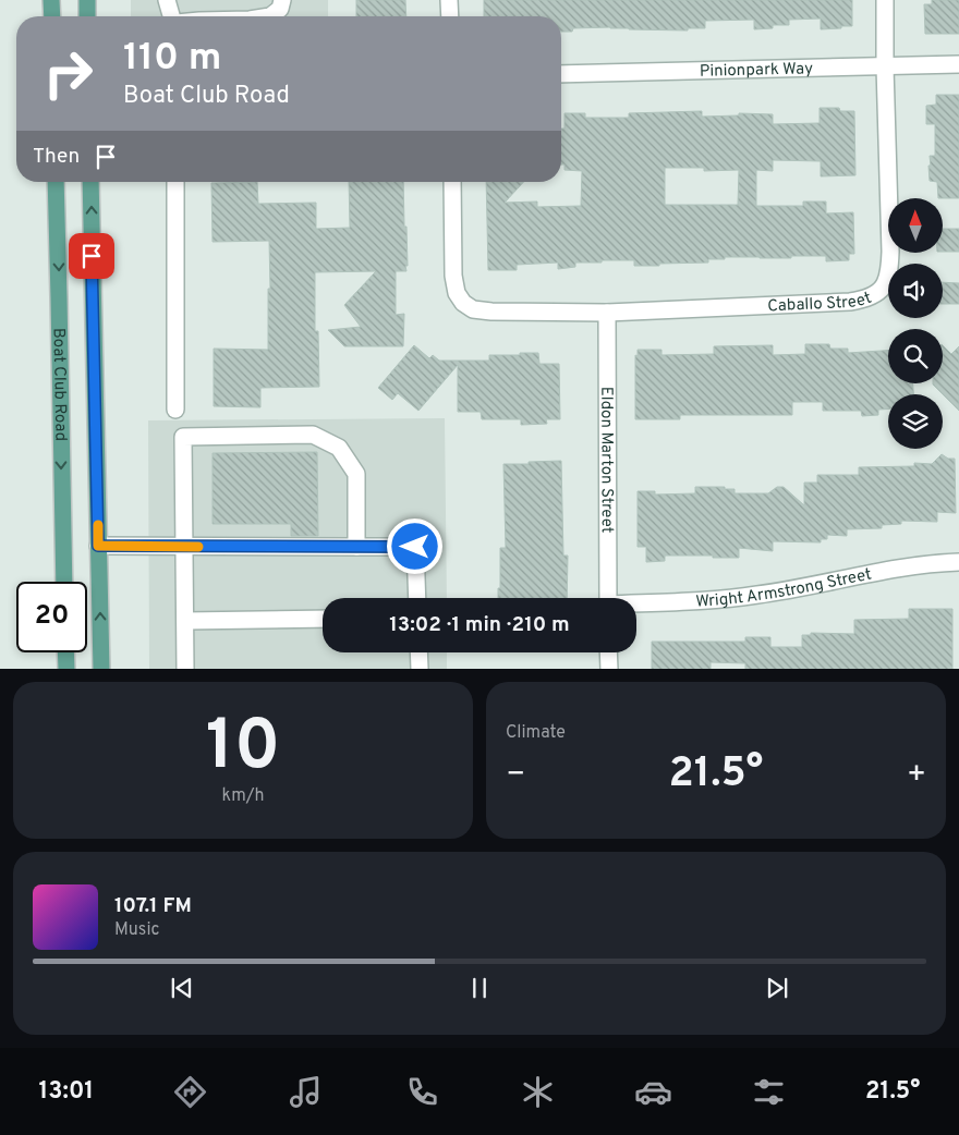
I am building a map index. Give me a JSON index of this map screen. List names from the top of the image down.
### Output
{
  "streets": {
    "main road": ["Boat Club Road"],
    "street": [
      "Pinionpark Way",
      "Caballo Street",
      "Eldon Marton Street",
      "Wright Armstrong Street"
    ]
  },
  "crossings": [
    ["Pinionpark Way", "Caballo Street"],
    ["Caballo Street", "Eldon Marton Street"]
  ],
  "north": "top",
  "page": {
    "turn": ["110 m", "Boat Club Road"],
    "then": "Then",
    "limit": "20",
    "trip": "13:02 · 1 min · 210 m",
    "tile": [
      ["10", "km/h"],
      "Climate"
    ],
    "heat": ["−", "21.5°", "+"],
    "song": ["107.1 FM", "Music"],
    "tabs": ["13:01", "21.5°"]
  }
}
